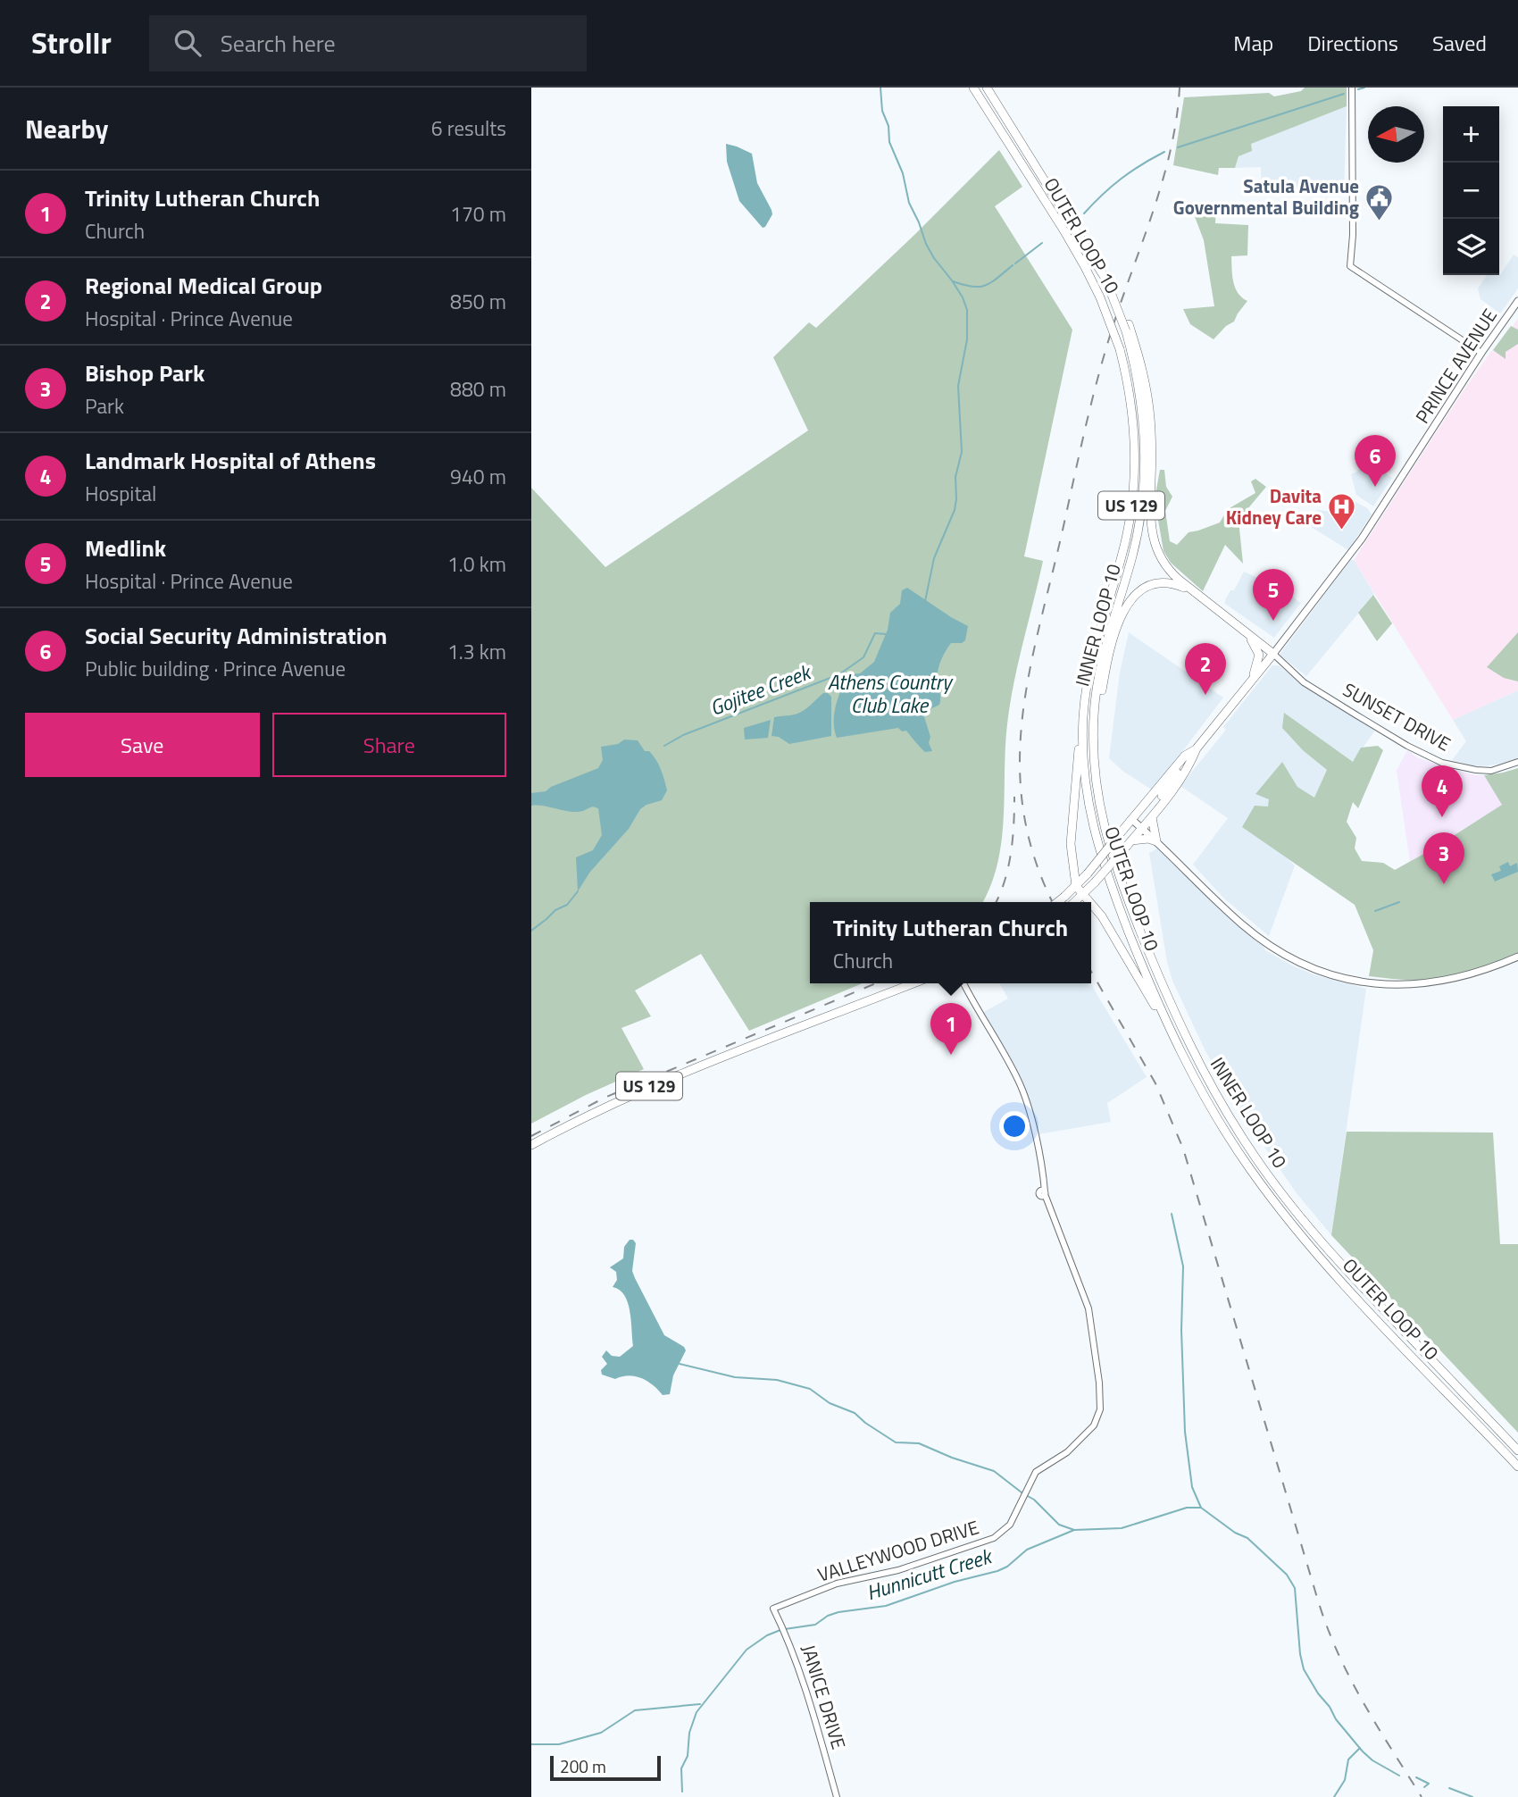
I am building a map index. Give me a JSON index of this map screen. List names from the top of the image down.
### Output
{
  "streets": {
    "highway": [
      "OUTER LOOP 10",
      "PRINCE AVENUE",
      "US 129",
      "INNER LOOP 10"
    ],
    "street": ["SUNSET DRIVE", "VALLEYWOOD DRIVE", "JANICE DRIVE"]
  },
  "crossings": [
    ["OUTER LOOP 10", "US 129"],
    ["PRINCE AVENUE", "US 129"],
    ["PRINCE AVENUE", "SUNSET DRIVE"],
    ["US 129", "INNER LOOP 10"],
    ["US 129", "SUNSET DRIVE"],
    ["VALLEYWOOD DRIVE", "JANICE DRIVE"]
  ],
  "water": ["Athens Country Club Lake", "Gojitee Creek", "Hunnicutt Creek"],
  "places": {
    "public building": ["Satula Avenue Governmental Building"],
    "hospital": ["Davita Kidney Care"]
  },
  "scale_bar": "200 m",
  "north": "left",
  "page": {
    "header": "Strollr",
    "search": "Search here",
    "nav": ["Map", "Directions", "Saved"],
    "heading": ["Nearby", "6 results"],
    "map_buttons": ["+", "−"],
    "list": [
      {
        "mark": "1",
        "name": "Trinity Lutheran Church",
        "note": "Church",
        "value": "170 m"
      },
      {
        "mark": "2",
        "name": "Regional Medical Group",
        "note": "Hospital · Prince Avenue",
        "value": "850 m"
      },
      {
        "mark": "3",
        "name": "Bishop Park",
        "note": "Park",
        "value": "880 m"
      },
      {
        "mark": "4",
        "name": "Landmark Hospital of Athens",
        "note": "Hospital",
        "value": "940 m"
      },
      {
        "mark": "5",
        "name": "Medlink",
        "note": "Hospital · Prince Avenue",
        "value": "1.0 km"
      },
      {
        "mark": "6",
        "name": "Social Security Administration",
        "note": "Public building · Prince Avenue",
        "value": "1.3 km"
      }
    ],
    "pins": [
      "6",
      "5",
      "2",
      "4",
      "3",
      "1"
    ],
    "buttons": ["Save", "Share"],
    "popup": ["Trinity Lutheran Church", "Church"],
    "scale": "200 m"
  }
}
